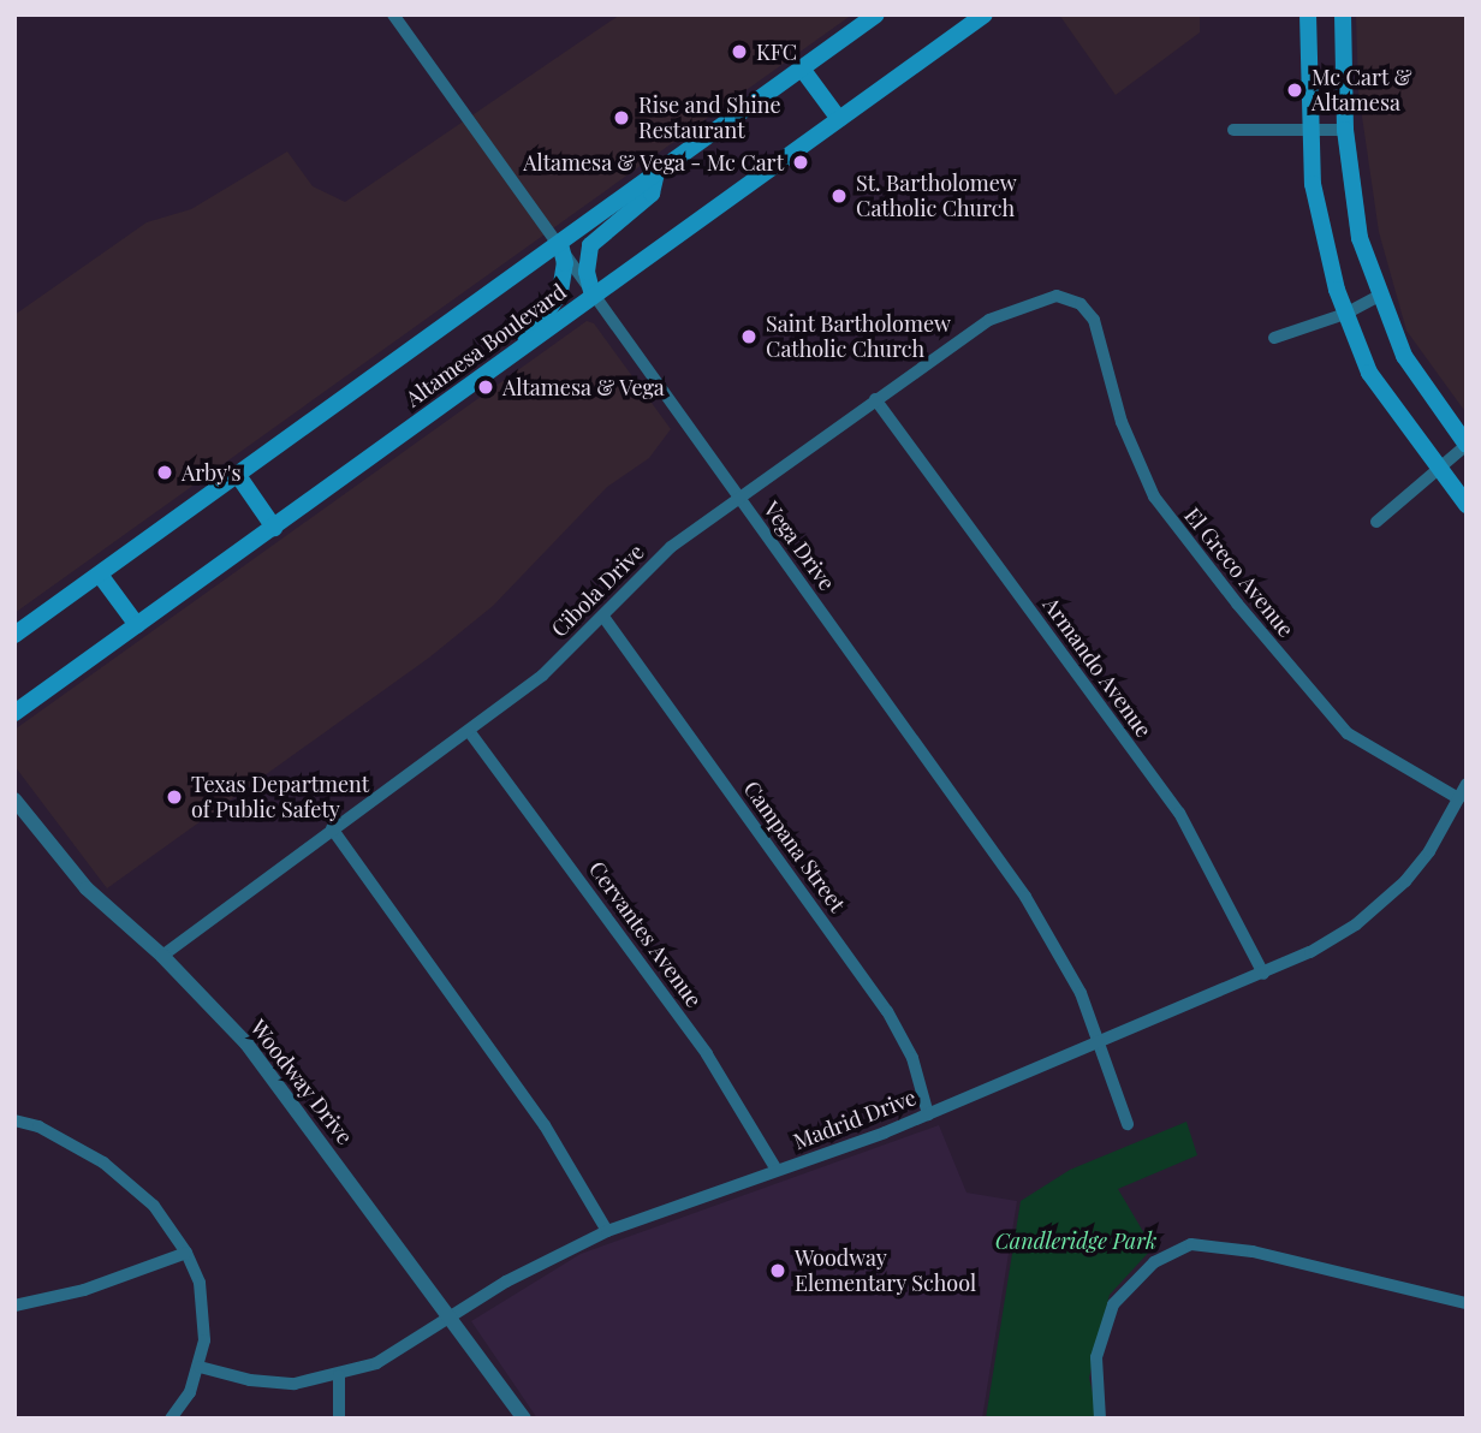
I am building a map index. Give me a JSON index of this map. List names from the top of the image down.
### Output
{
  "streets": {
    "main road": ["Altamesa Boulevard"],
    "street": [
      "Vega Drive",
      "El Greco Avenue",
      "Cibola Drive",
      "Armando Avenue",
      "Campana Street",
      "Cervantes Avenue",
      "Woodway Drive",
      "Madrid Drive"
    ]
  },
  "crossings": [
    ["Altamesa Boulevard", "Vega Drive"],
    ["Vega Drive", "Cibola Drive"],
    ["Vega Drive", "Madrid Drive"],
    ["El Greco Avenue", "Cibola Drive"],
    ["El Greco Avenue", "Madrid Drive"],
    ["Cibola Drive", "Armando Avenue"],
    ["Cibola Drive", "Campana Street"],
    ["Cibola Drive", "Cervantes Avenue"],
    ["Cibola Drive", "Woodway Drive"],
    ["Armando Avenue", "Madrid Drive"],
    ["Campana Street", "Madrid Drive"],
    ["Cervantes Avenue", "Madrid Drive"],
    ["Woodway Drive", "Madrid Drive"]
  ],
  "parks": ["Candleridge Park"],
  "places": [
    "KFC",
    "Mc Cart & Altamesa",
    "Rise and Shine Restaurant",
    "Altamesa & Vega - Mc Cart",
    "St. Bartholomew Catholic Church",
    "Saint Bartholomew Catholic Church",
    "Altamesa & Vega",
    "Arby's",
    "Texas Department of Public Safety",
    "Woodway Elementary School"
  ]
}
